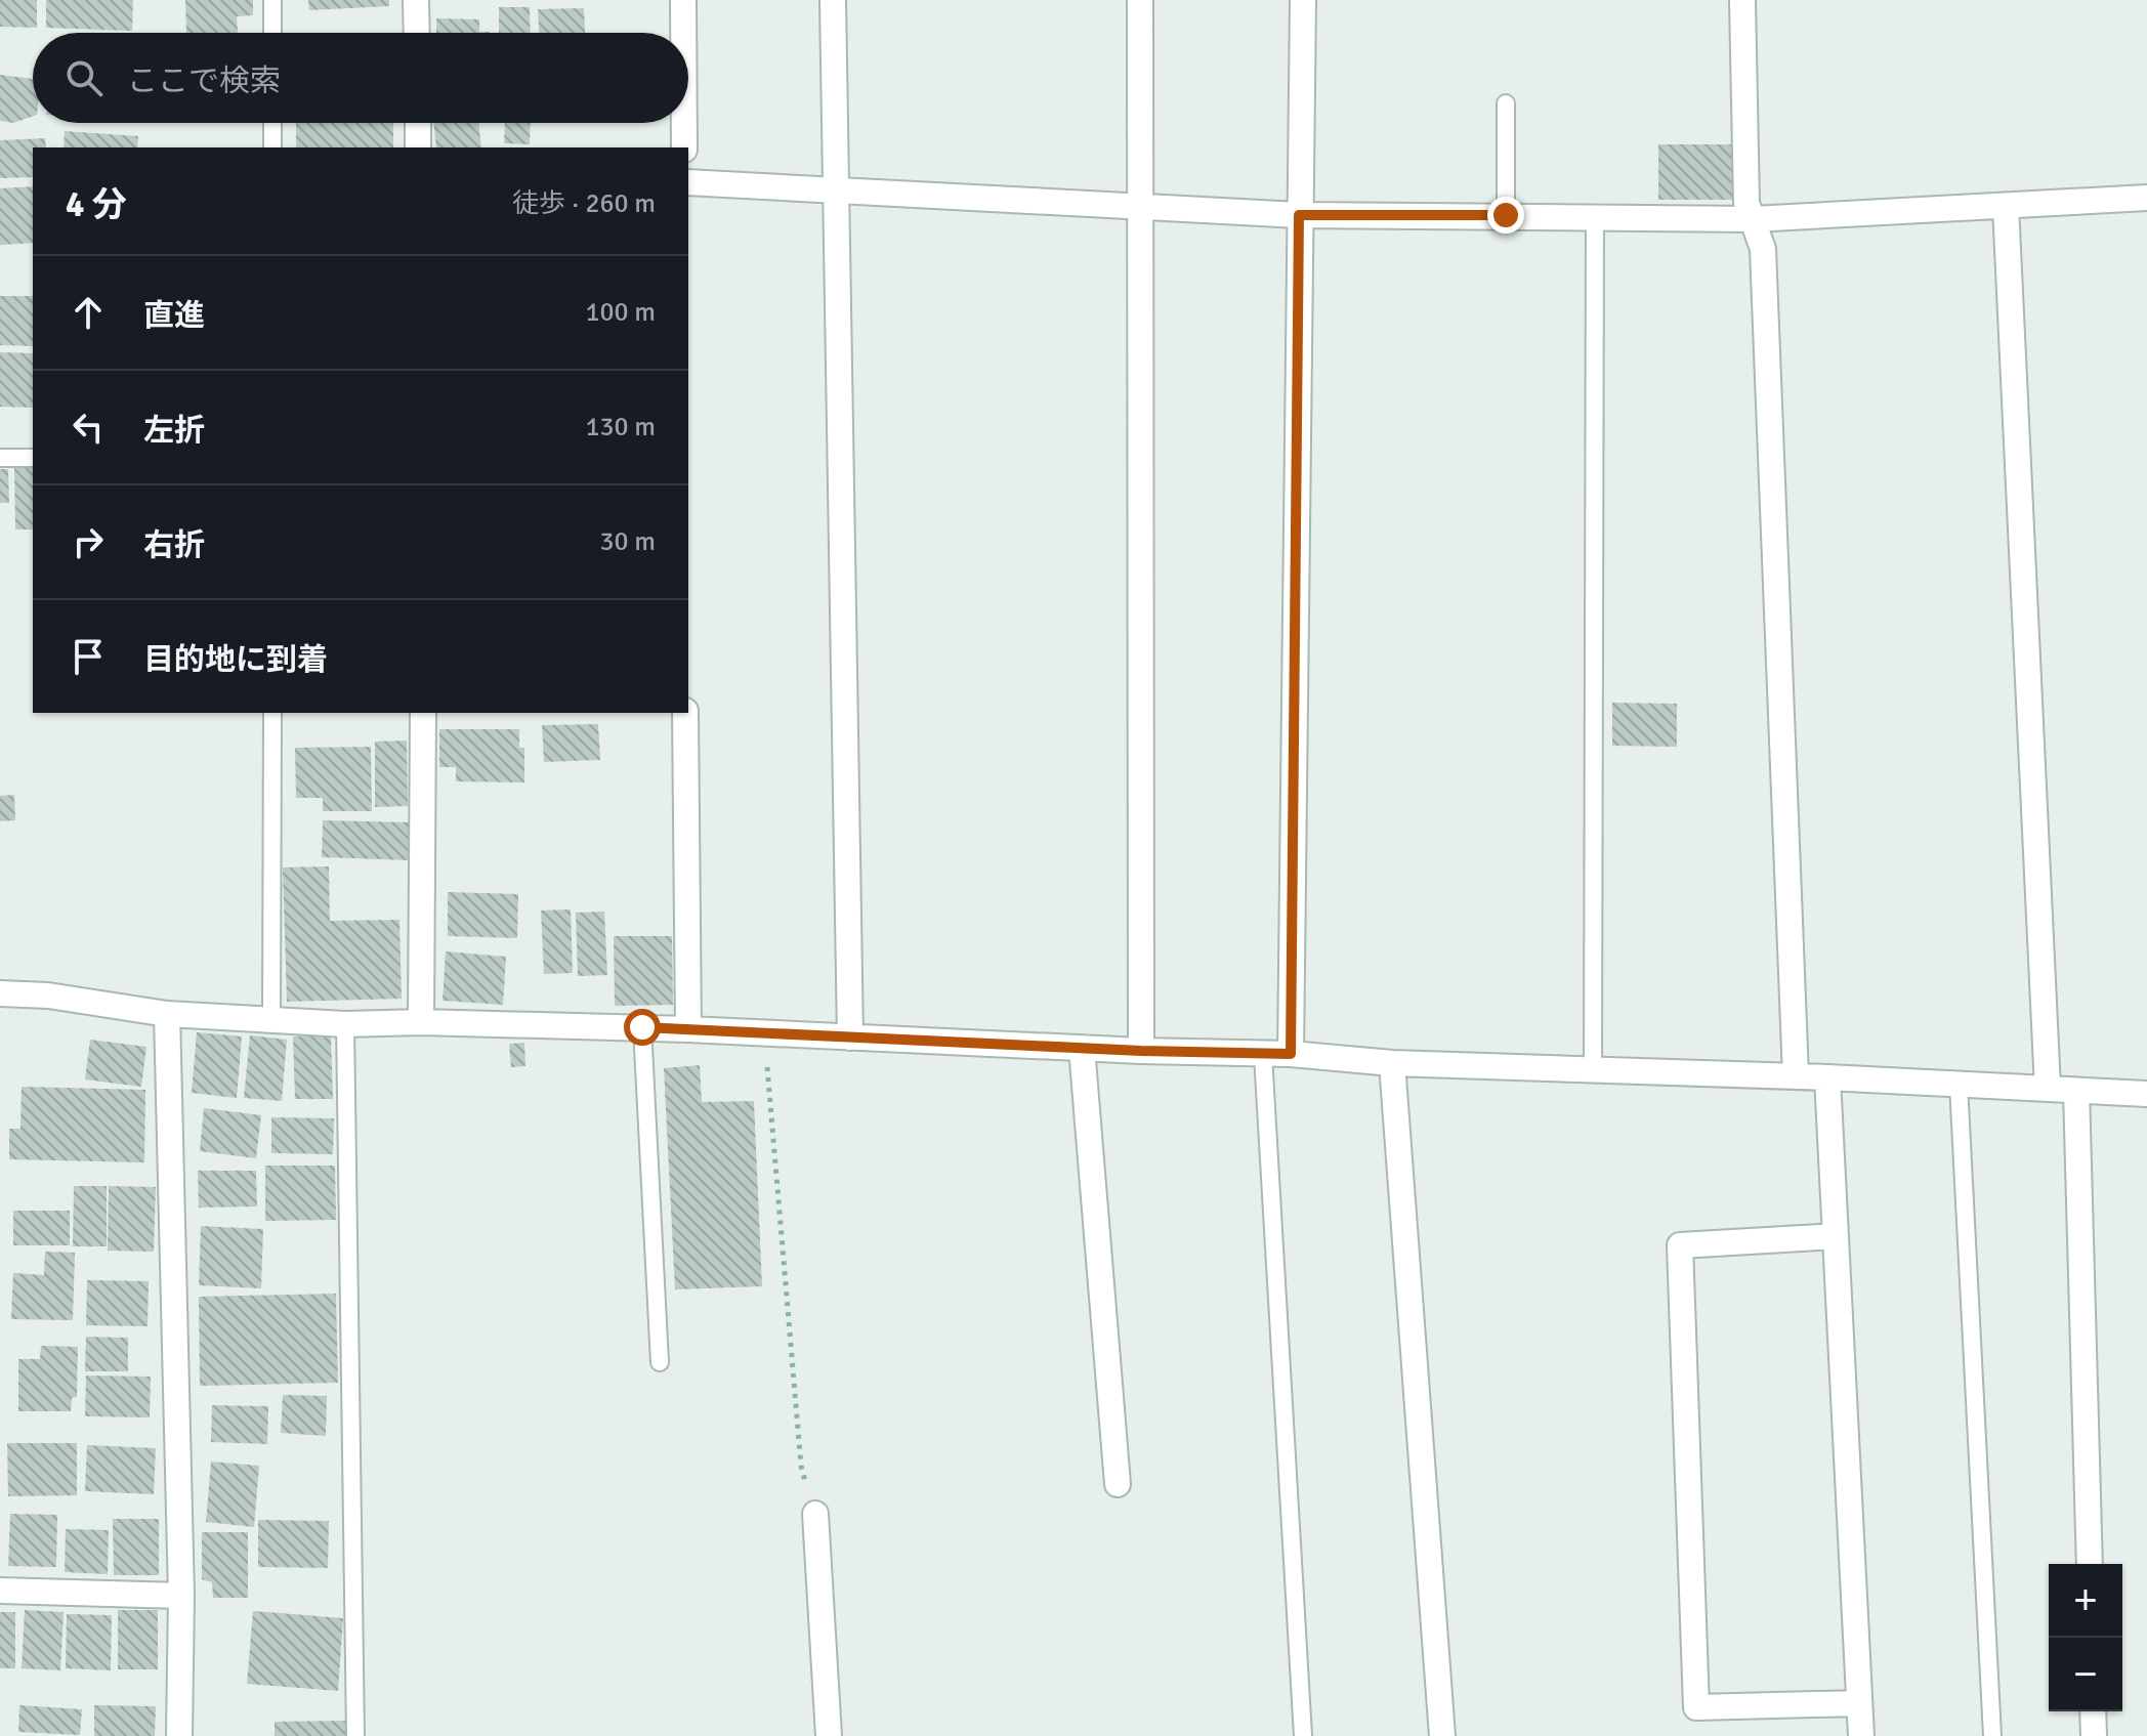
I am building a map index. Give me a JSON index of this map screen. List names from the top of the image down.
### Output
{
  "page": {
    "search": "ここで検索",
    "heading": ["4 分", "徒歩 · 260 m"],
    "list": [
      ["直進", "100 m"],
      ["左折", "130 m"],
      ["右折", "30 m"],
      "目的地に到着"
    ],
    "map_buttons": ["+", "−"]
  }
}
